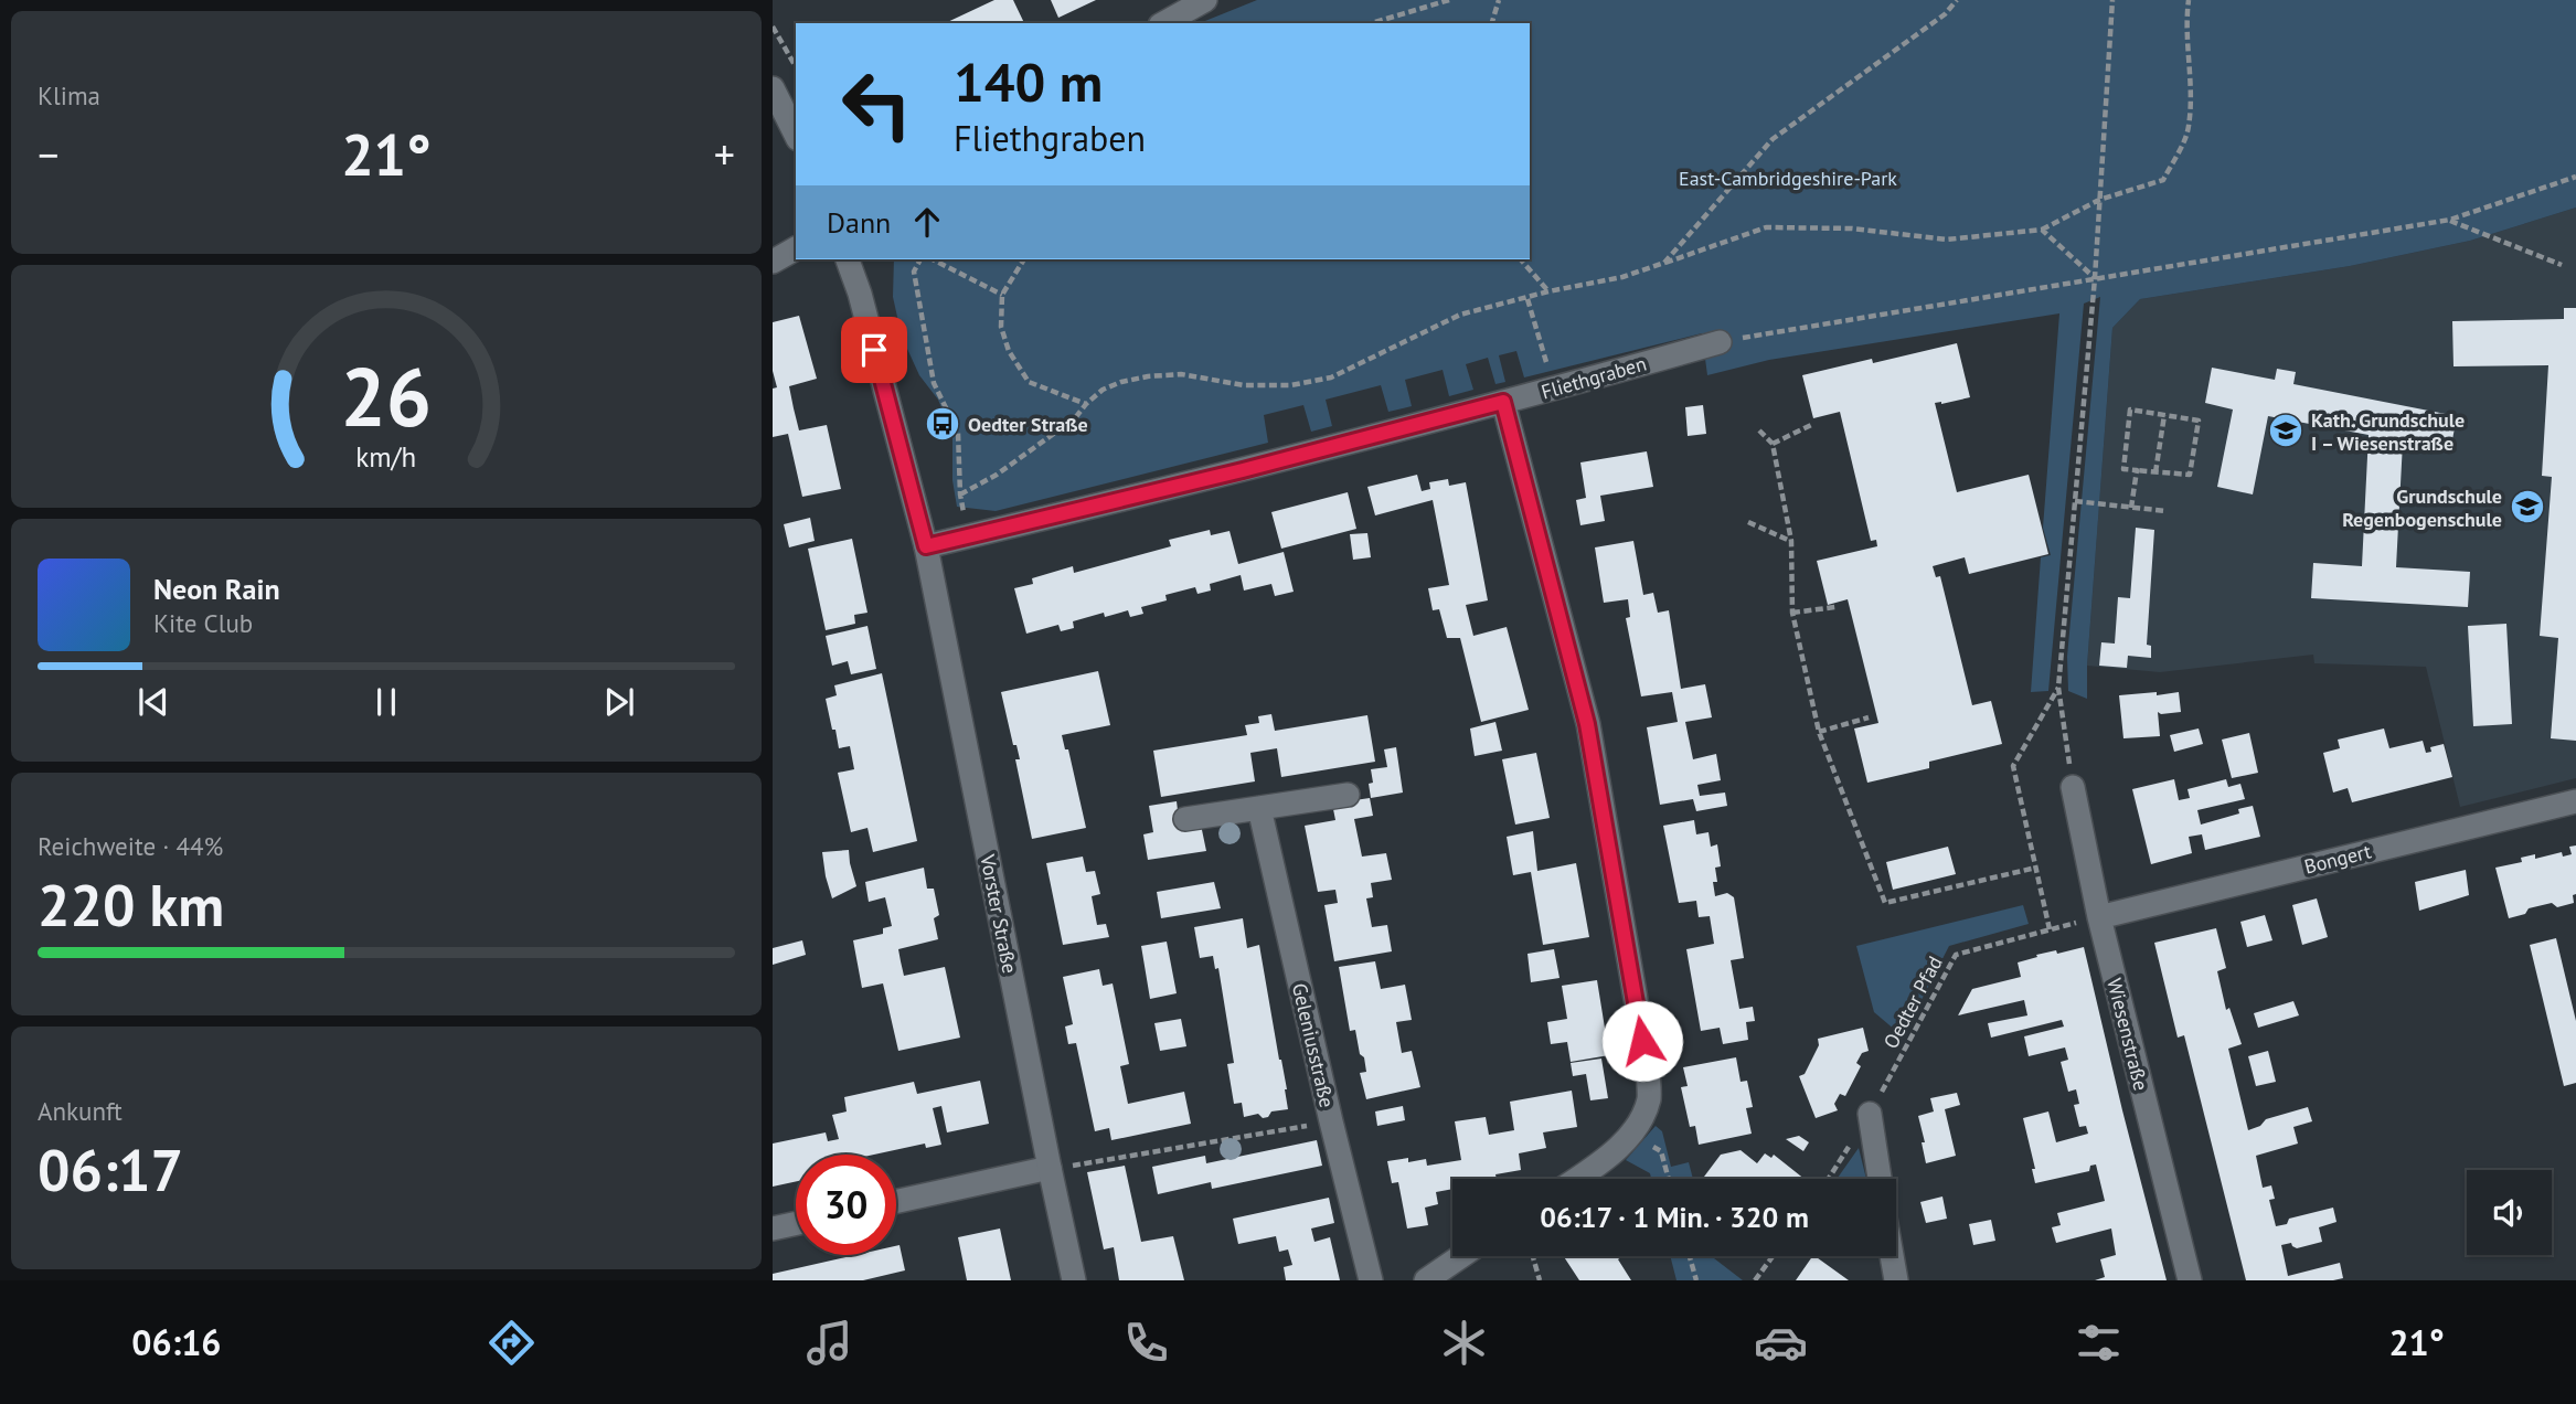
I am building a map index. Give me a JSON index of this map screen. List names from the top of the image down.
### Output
{
  "streets": {
    "street": [
      "Fliethgraben",
      "Bongert",
      "Vorster Straße",
      "Wiesenstraße",
      "Geleniusstraße"
    ],
    "path": ["Oedter Pfad"]
  },
  "crossings": [
    ["Bongert", "Oedter Pfad"],
    ["Bongert", "Wiesenstraße"],
    ["Oedter Pfad", "Wiesenstraße"]
  ],
  "parks": ["East-Cambridgeshire-Park"],
  "places": {
    "bus stop": ["Oedter Straße"],
    "school or university": ["Kath. Grundschule I – Wiesenstraße", "Grundschule Regenbogenschule"]
  },
  "page": {
    "tile": [
      "Klima",
      ["Reichweite · 44%", "220 km"],
      ["Ankunft", "06:17"]
    ],
    "turn": ["140 m", "Fliethgraben"],
    "heat": ["−", "21°", "+"],
    "then": "Dann",
    "song": ["Neon Rain", "Kite Club"],
    "limit": "30",
    "trip": "06:17 · 1 Min. · 320 m",
    "tabs": ["06:16", "21°"],
    "gauge": ["26", "km/h"]
  }
}
